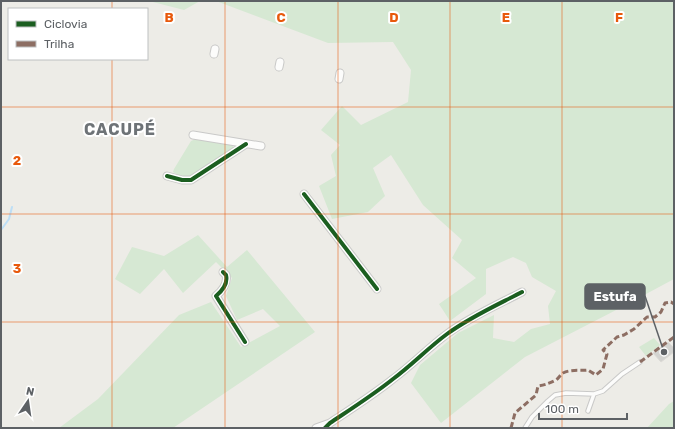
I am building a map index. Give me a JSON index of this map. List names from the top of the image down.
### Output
{
  "districts": ["CACUPÉ"],
  "places": ["Estufa"],
  "legend": ["Ciclovia", "Trilha"],
  "scale_bar": "100 m",
  "north": "top",
  "grid": {
    "columns": [
      "B",
      "C",
      "D",
      "E",
      "F"
    ],
    "rows": ["2", "3"]
  }
}
